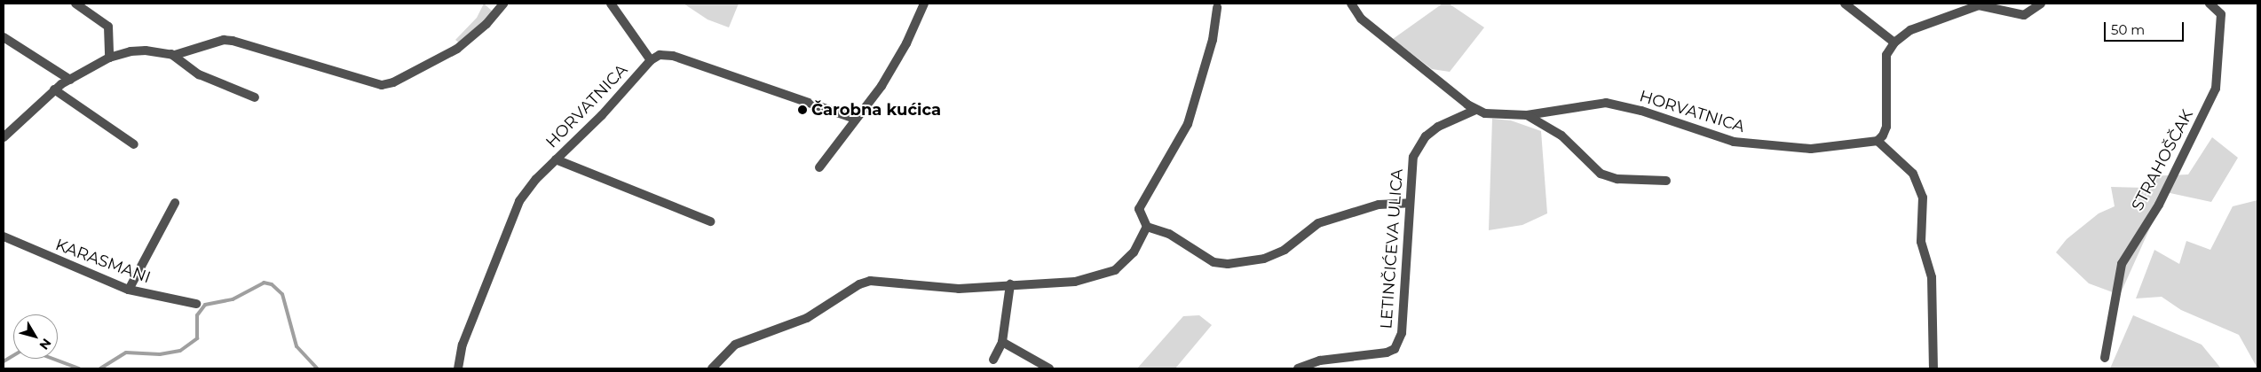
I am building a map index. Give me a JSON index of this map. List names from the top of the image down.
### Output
{
  "streets": {
    "street": [
      "HORVATNICA",
      "STRAHOŠČAK",
      "LETINČIĆEVA ULICA",
      "KARASMANI"
    ]
  },
  "crossings": [
    ["HORVATNICA", "LETINČIĆEVA ULICA"]
  ],
  "places": ["Čarobna kućica"],
  "scale_bar": "50 m",
  "north": "bottom right"
}
